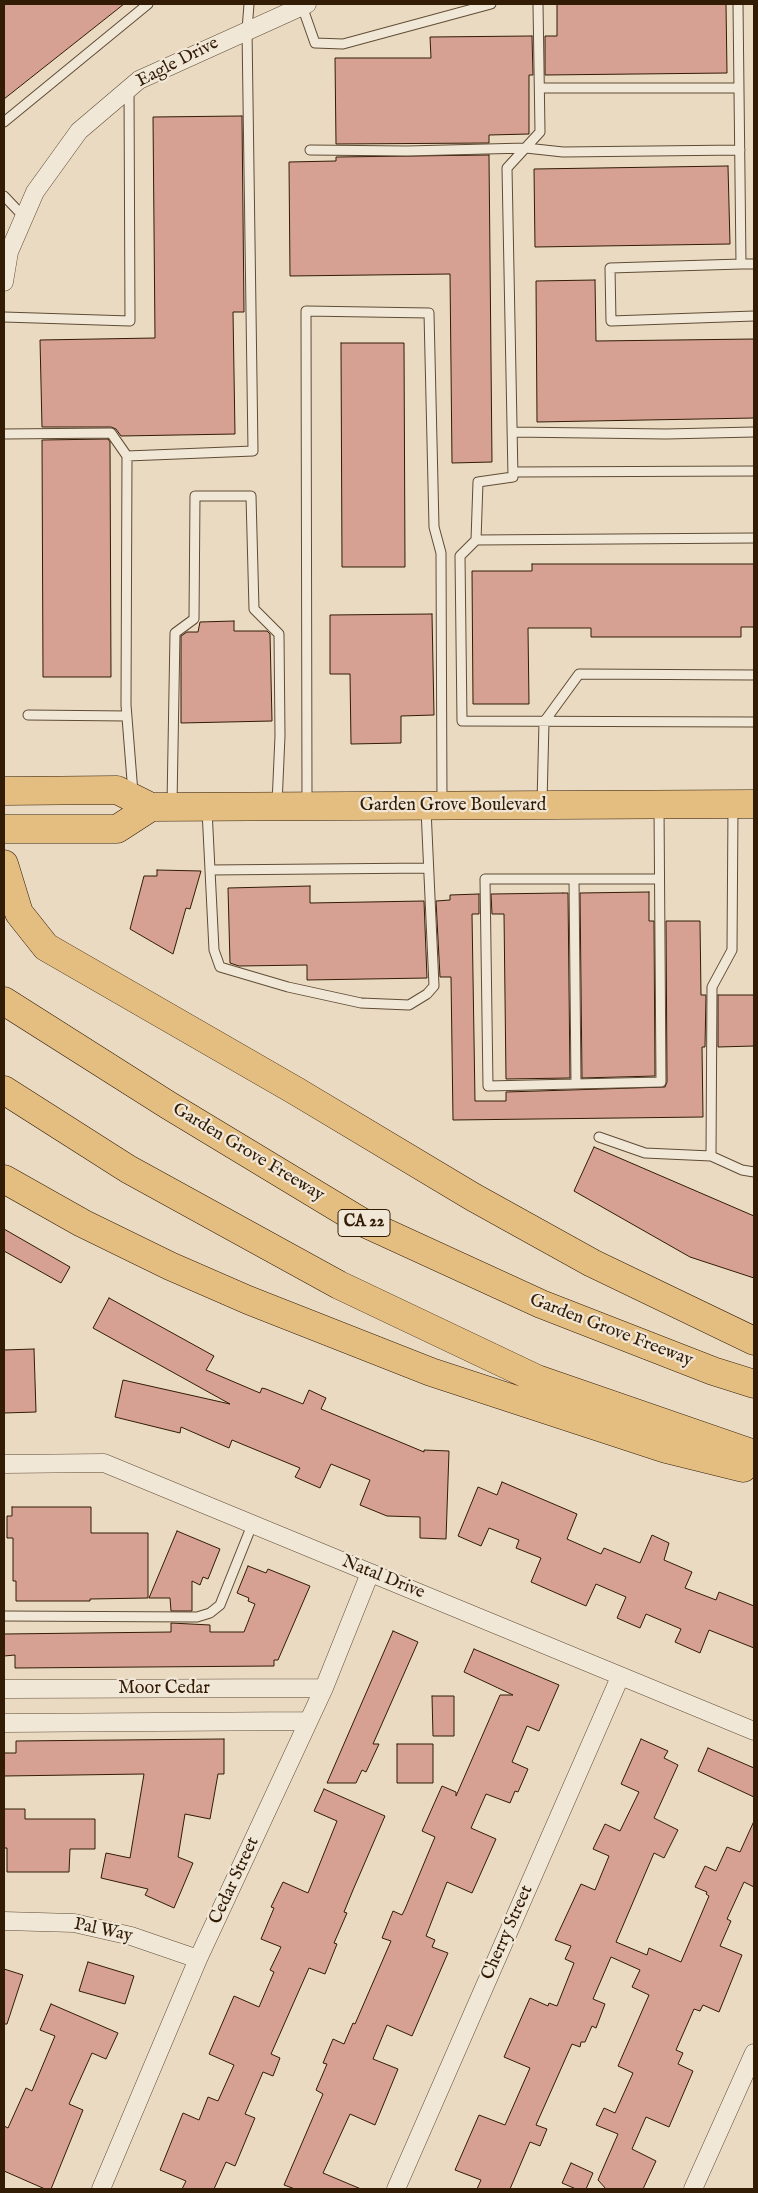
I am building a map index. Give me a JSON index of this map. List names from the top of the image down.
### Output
{
  "streets": {
    "main road": ["Garden Grove Boulevard", "Garden Grove Freeway", "CA 22"],
    "street": [
      "Eagle Drive",
      "Natal Drive",
      "Moor Cedar",
      "Cedar Street",
      "Pal Way",
      "Cherry Street"
    ]
  },
  "crossings": [
    ["Natal Drive", "Cedar Street"],
    ["Natal Drive", "Cherry Street"],
    ["Moor Cedar", "Cedar Street"],
    ["Cedar Street", "Pal Way"]
  ]
}
